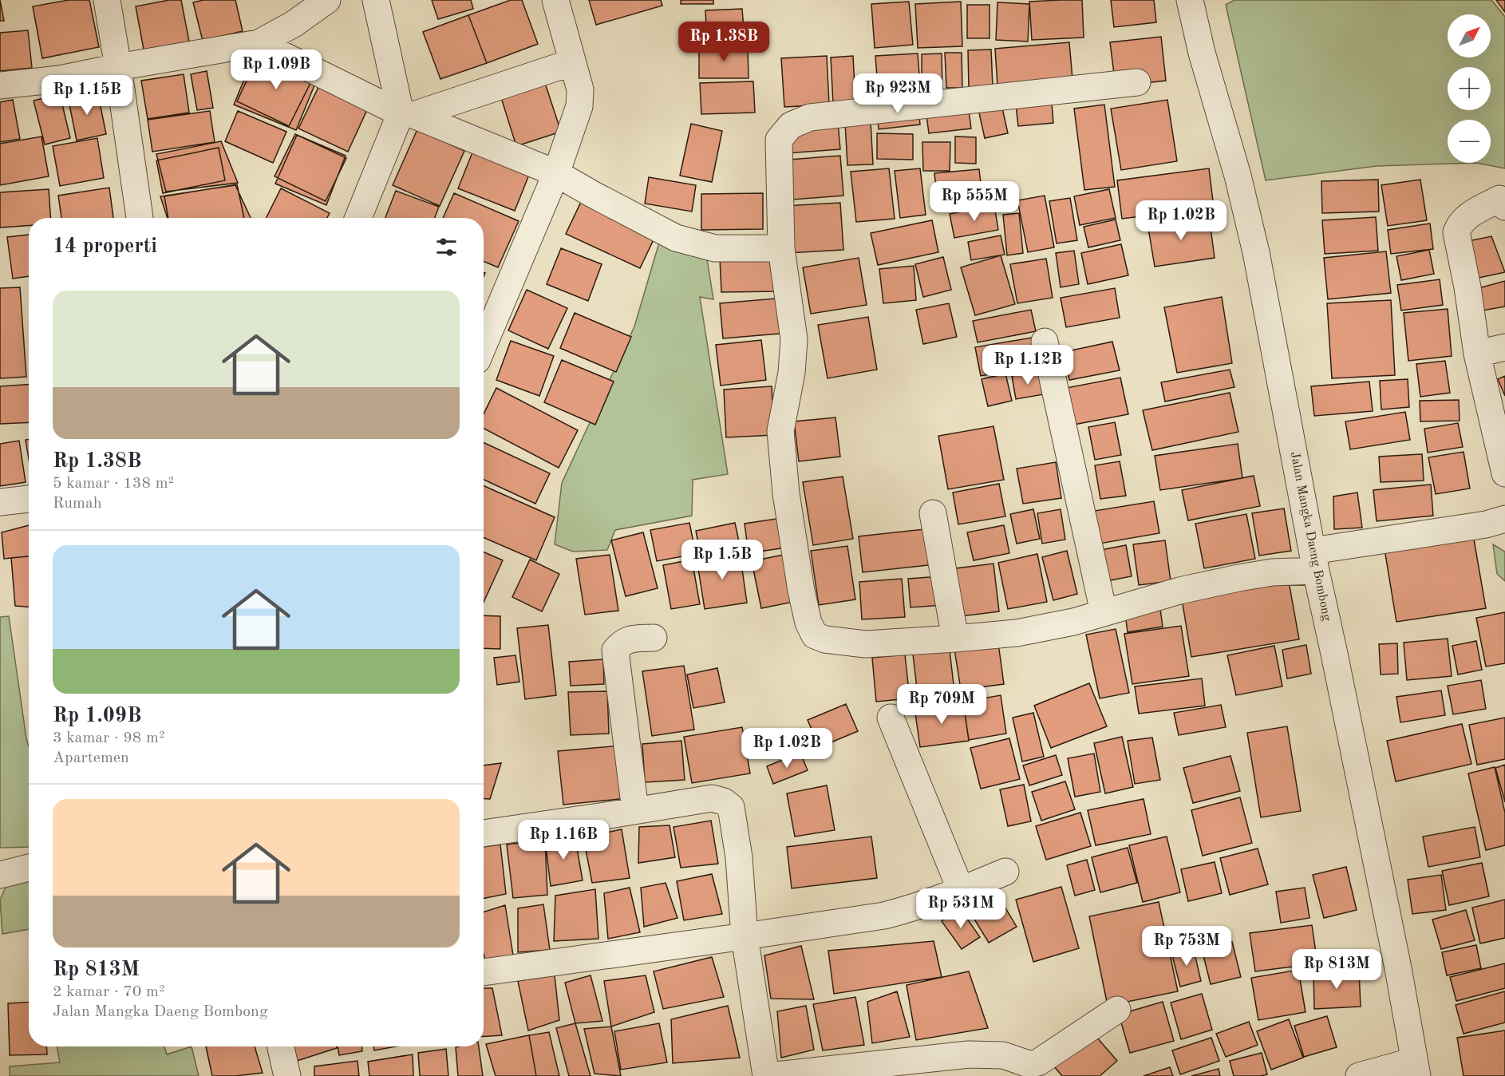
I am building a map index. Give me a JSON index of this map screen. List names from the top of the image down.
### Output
{
  "streets": {
    "street": ["Jalan Mangka Daeng Bombong"]
  },
  "north": "top right",
  "page": {
    "map_buttons": ["+", "−"],
    "price": [
      "Rp 1.38B",
      "Rp 1.09B",
      "Rp 923M",
      "Rp 1.15B",
      "Rp 555M",
      "Rp 1.02B",
      "Rp 1.12B",
      "Rp 1.5B",
      "Rp 709M",
      "Rp 1.02B",
      "Rp 1.16B",
      "Rp 531M",
      "Rp 753M",
      "Rp 813M"
    ],
    "heading": "14 properti",
    "list": [
      {
        "name": "Rp 1.38B",
        "note": "5 kamar · 138 m² · Rumah"
      },
      {
        "name": "Rp 1.09B",
        "note": "3 kamar · 98 m² · Apartemen"
      },
      {
        "name": "Rp 813M",
        "note": "2 kamar · 70 m² · Jalan Mangka Daeng Bombong"
      }
    ]
  }
}
